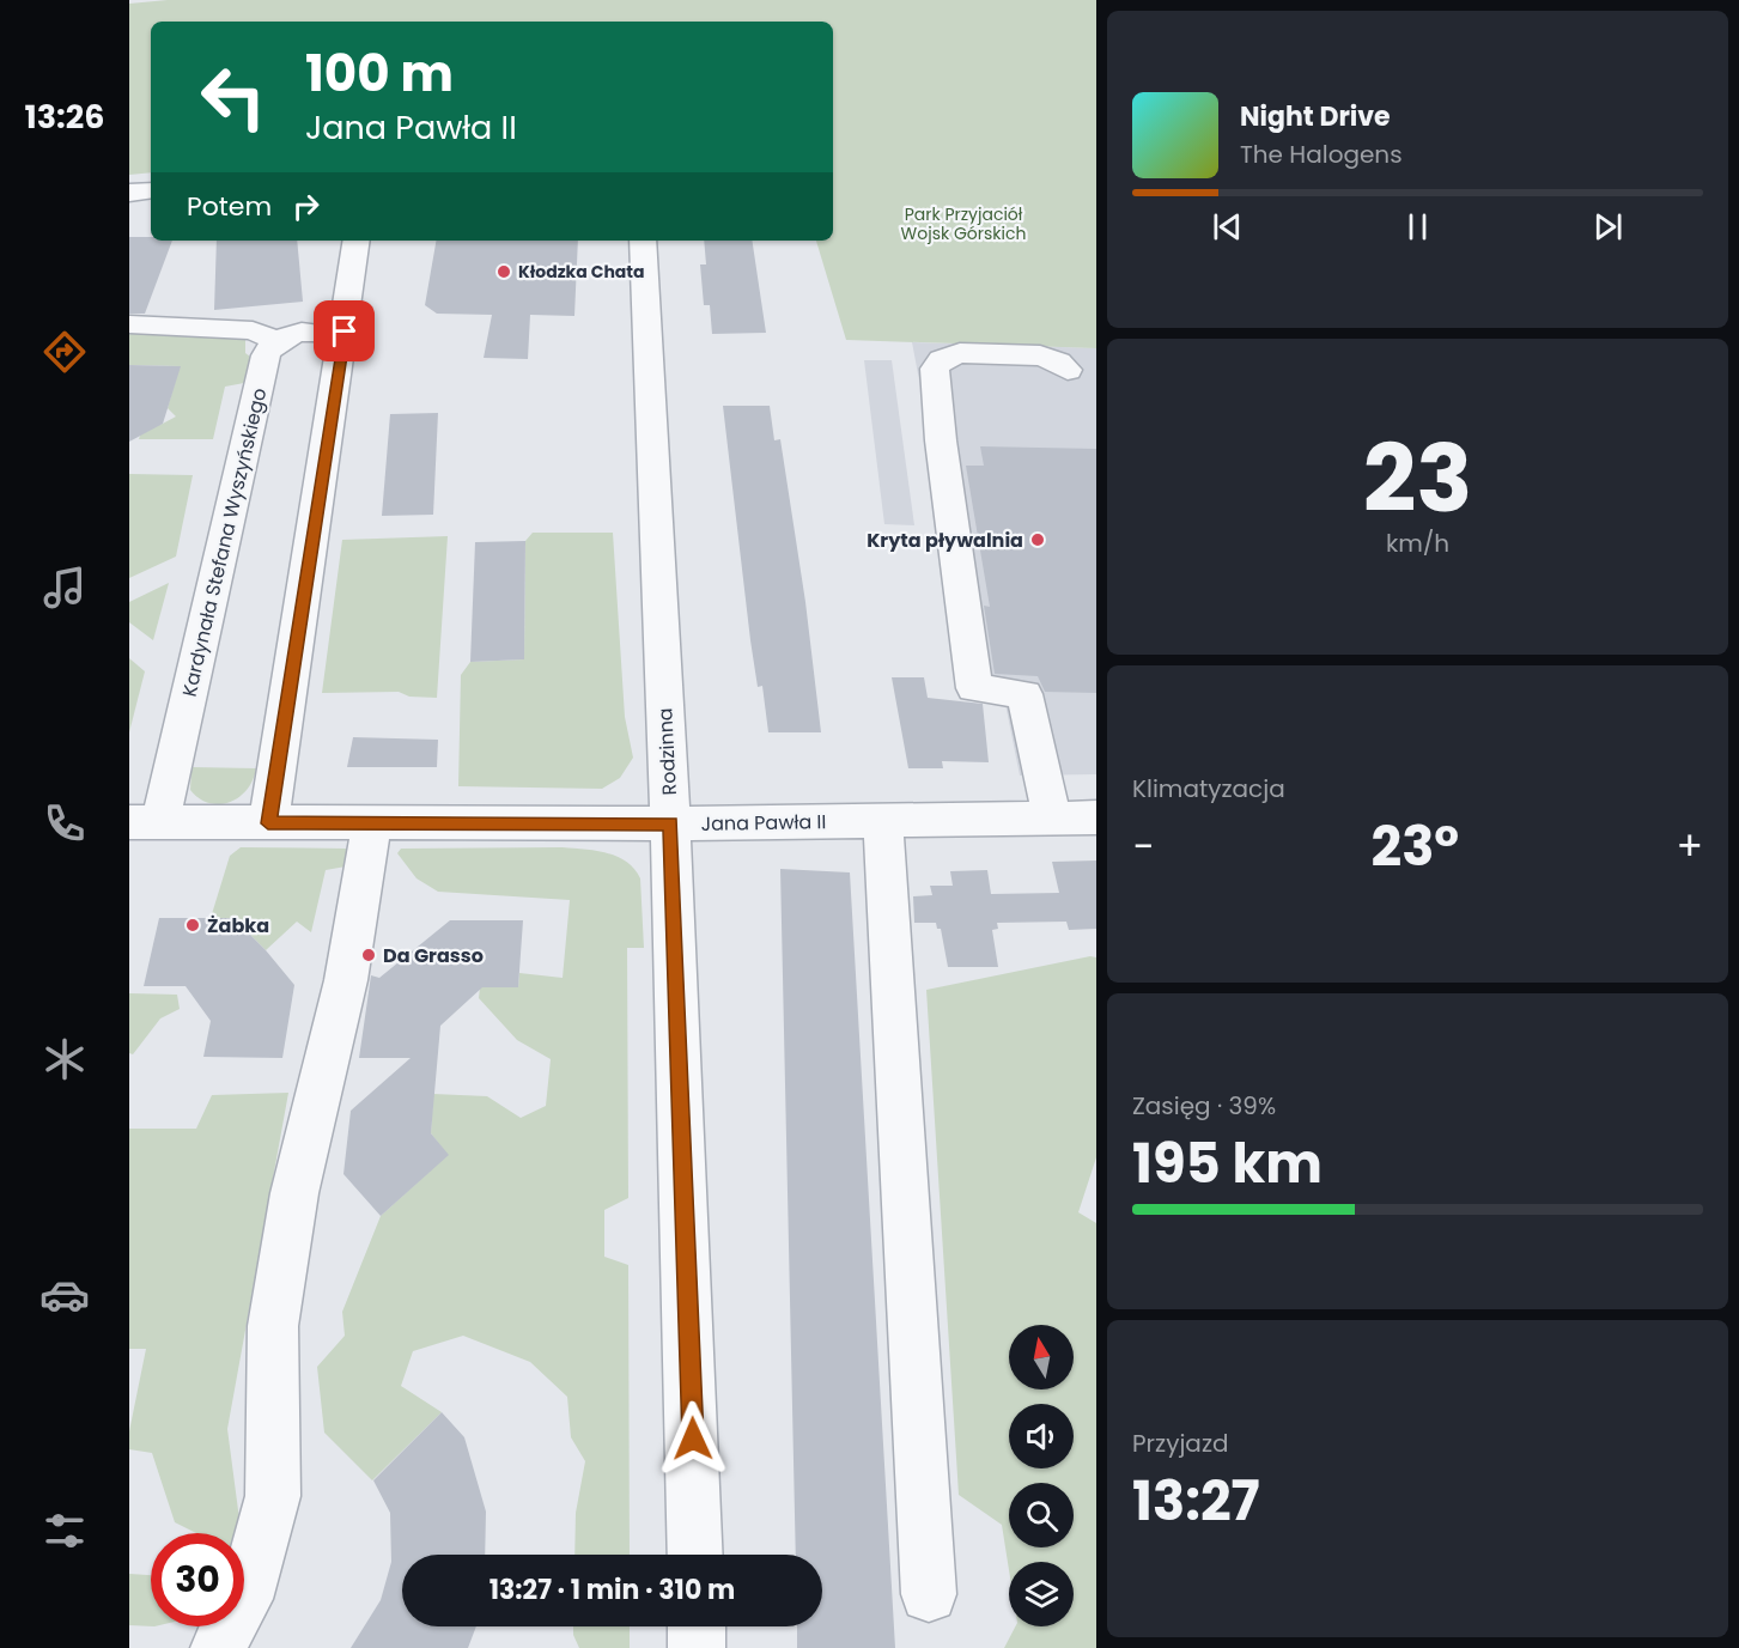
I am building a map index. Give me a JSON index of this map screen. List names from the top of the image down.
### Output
{
  "streets": {
    "street": ["Kardynała Stefana Wyszyńskiego", "Rodzinna", "Jana Pawła II"]
  },
  "crossings": [
    ["Kardynała Stefana Wyszyńskiego", "Jana Pawła II"],
    ["Rodzinna", "Jana Pawła II"]
  ],
  "parks": ["Park Przyjaciół Wojsk Górskich"],
  "places": [
    "Kłodzka Chata",
    "Kryta pływalnia",
    "Żabka",
    "Da Grasso"
  ],
  "north": "top",
  "page": {
    "tabs": "13:26",
    "turn": ["100 m", "Jana Pawła II"],
    "song": ["Night Drive", "The Halogens"],
    "then": "Potem",
    "tile": [
      ["23", "km/h"],
      "Klimatyzacja",
      ["Zasięg · 39%", "195 km"],
      ["Przyjazd", "13:27"]
    ],
    "heat": ["−", "23°", "+"],
    "limit": "30",
    "trip": "13:27 · 1 min · 310 m"
  }
}
